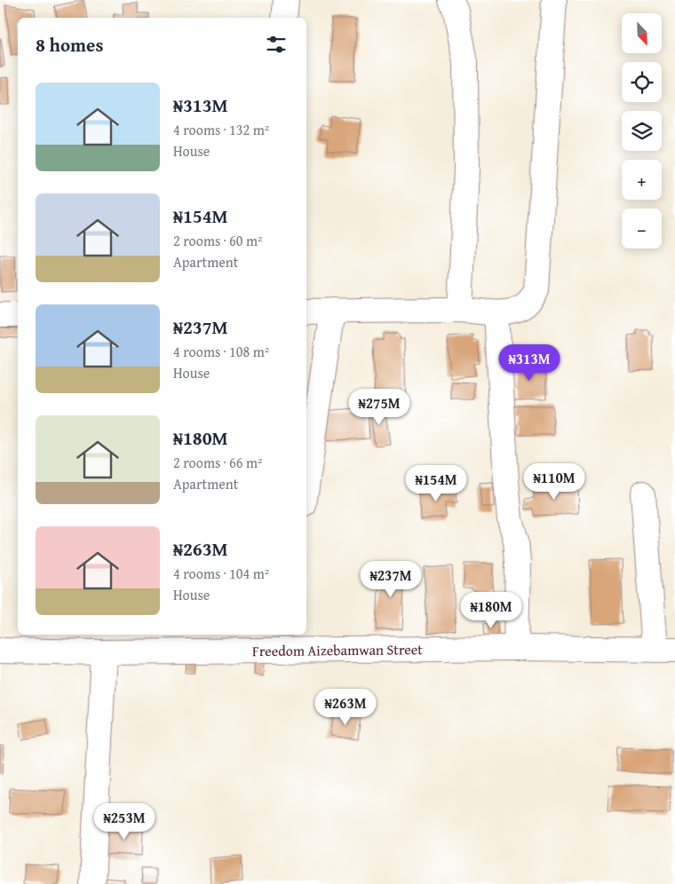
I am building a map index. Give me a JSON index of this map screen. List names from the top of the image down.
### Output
{
  "streets": {
    "street": ["Freedom Aizebamwan Street"]
  },
  "north": "bottom right",
  "page": {
    "map_buttons": ["+", "−"],
    "heading": "8 homes",
    "list": [
      {
        "name": "₦313M",
        "note": "4 rooms · 132 m² · House"
      },
      {
        "name": "₦154M",
        "note": "2 rooms · 60 m² · Apartment"
      },
      {
        "name": "₦237M",
        "note": "4 rooms · 108 m² · House"
      },
      {
        "name": "₦180M",
        "note": "2 rooms · 66 m² · Apartment"
      },
      {
        "name": "₦263M",
        "note": "4 rooms · 104 m² · House"
      }
    ],
    "price": [
      "₦313M",
      "₦275M",
      "₦110M",
      "₦154M",
      "₦237M",
      "₦180M",
      "₦263M",
      "₦253M"
    ]
  }
}
